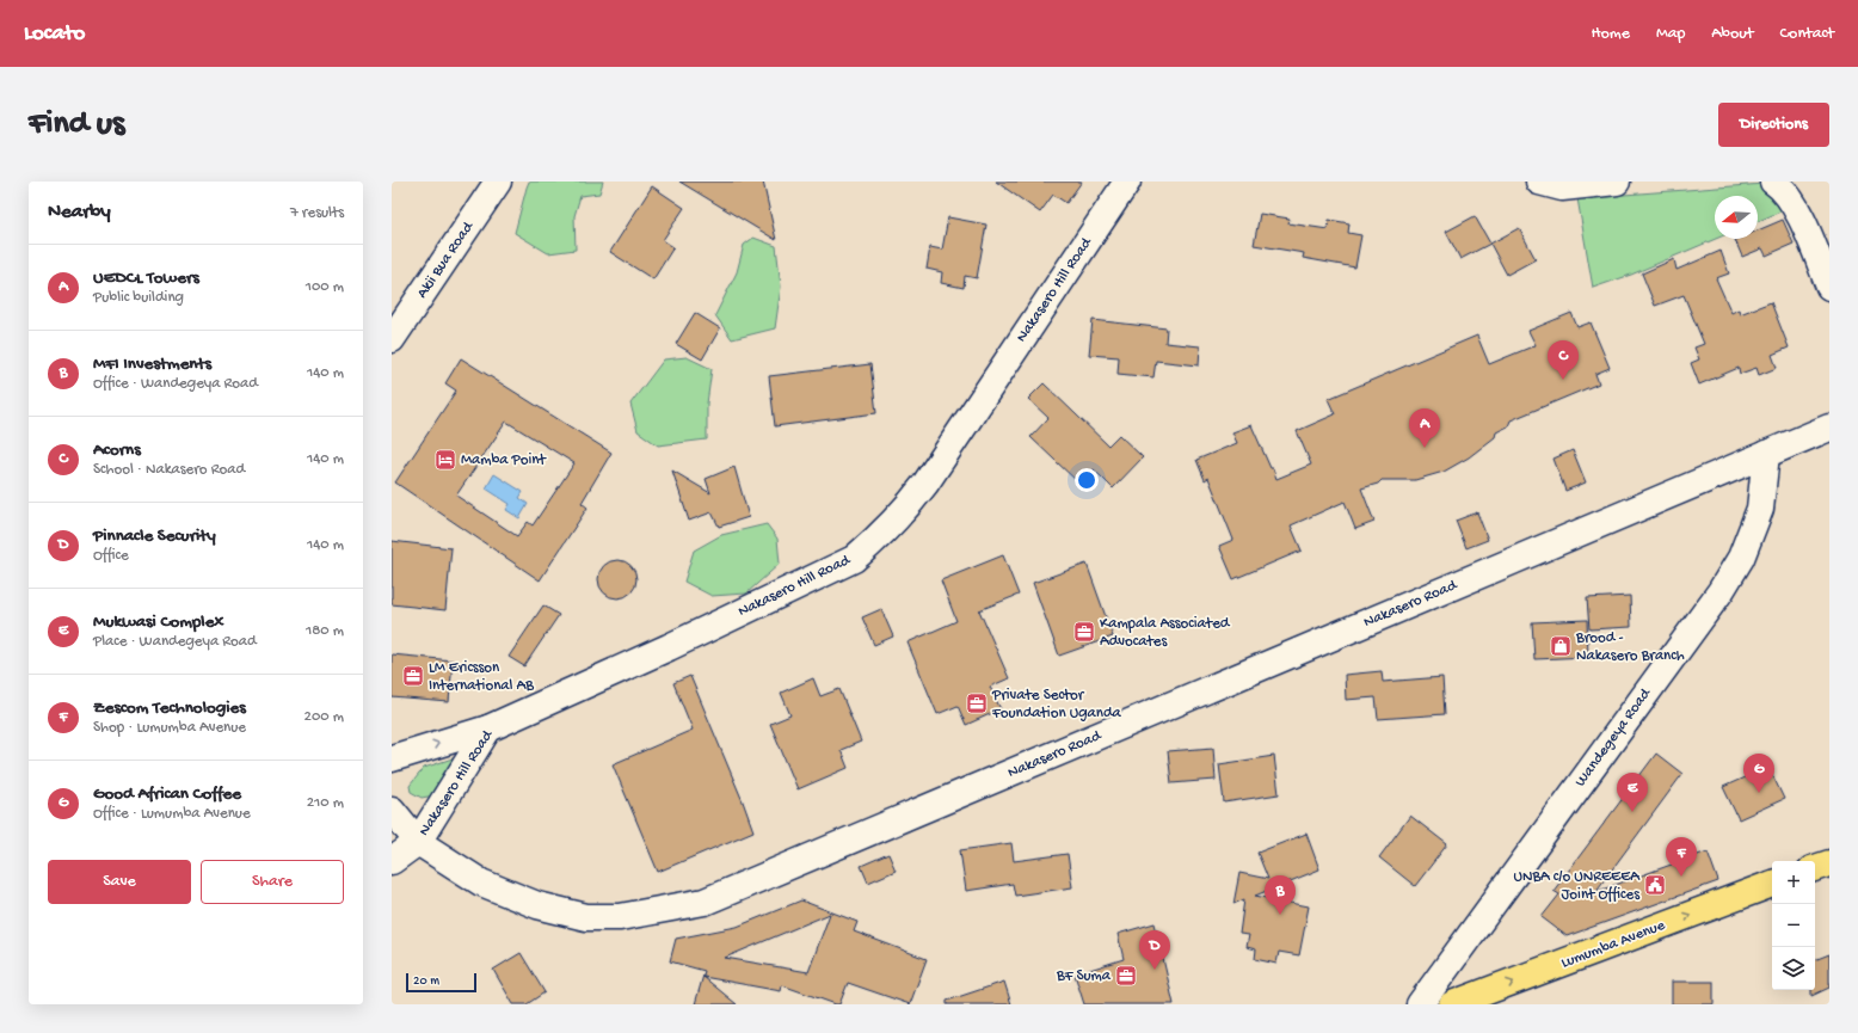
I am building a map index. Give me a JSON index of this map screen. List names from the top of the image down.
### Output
{
  "streets": {
    "main road": ["Lumumba Avenue"],
    "street": [
      "Akii Bua Road",
      "Nakasero Hill Road",
      "Nakasero Road",
      "Wandegeya Road"
    ]
  },
  "crossings": [
    ["Nakasero Hill Road", "Nakasero Road"],
    ["Nakasero Road", "Wandegeya Road"]
  ],
  "one_way": ["Lumumba Avenue"],
  "places": {
    "hotel": ["Mamba Point"],
    "office": [
      "Kampala Associated Advocates",
      "LM Ericsson International AB",
      "Private Sector Foundation Uganda",
      "BF Suma"
    ],
    "shop": ["Brood - Nakasero Branch"],
    "public building": ["UNBA c/o UNREEEA Joint Offices"]
  },
  "scale_bar": "20 m",
  "north": "left",
  "page": {
    "header": "Locato",
    "nav": [
      "Home",
      "Map",
      "About",
      "Contact"
    ],
    "buttons": [
      "Directions",
      ["Save", "Share"]
    ],
    "title": "Find us",
    "heading": ["Nearby", "7 results"],
    "list": [
      {
        "mark": "A",
        "name": "UEDCL Towers",
        "note": "Public building",
        "value": "100 m"
      },
      {
        "mark": "B",
        "name": "MFI Investments",
        "note": "Office · Wandegeya Road",
        "value": "140 m"
      },
      {
        "mark": "C",
        "name": "Acorns",
        "note": "School · Nakasero Road",
        "value": "140 m"
      },
      {
        "mark": "D",
        "name": "Pinnacle Security",
        "note": "Office",
        "value": "140 m"
      },
      {
        "mark": "E",
        "name": "Mukwasi Complex",
        "note": "Place · Wandegeya Road",
        "value": "180 m"
      },
      {
        "mark": "F",
        "name": "Zescom Technologies",
        "note": "Shop · Lumumba Avenue",
        "value": "200 m"
      },
      {
        "mark": "G",
        "name": "Good African Coffee",
        "note": "Office · Lumumba Avenue",
        "value": "210 m"
      }
    ],
    "pins": [
      "C",
      "A",
      "G",
      "E",
      "F",
      "B",
      "D"
    ],
    "map_buttons": ["+", "−"],
    "scale": "20 m"
  }
}
